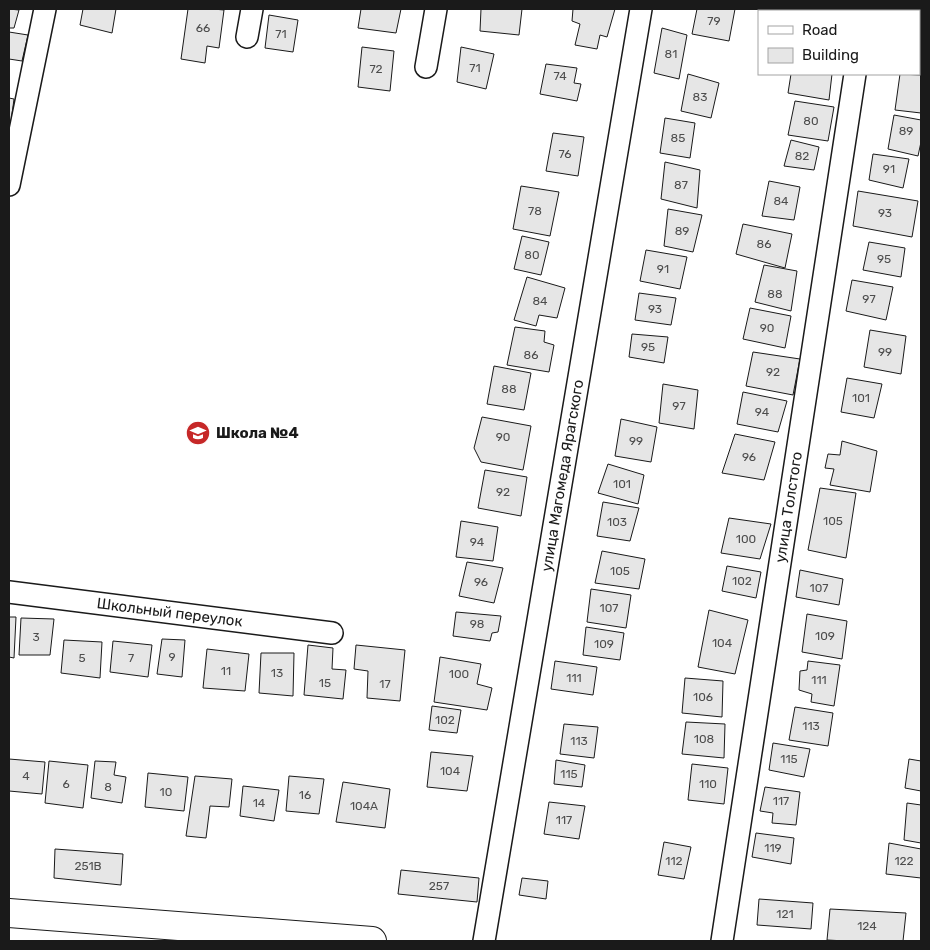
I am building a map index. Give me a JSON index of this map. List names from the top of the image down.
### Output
{
  "streets": {
    "street": ["улица Магомеда Ярагского", "улица Толстого", "Школьный переулок"]
  },
  "places": {
    "school or university": ["Школа №4"]
  },
  "house_numbers": [
    "79",
    "66",
    "71",
    "81",
    "71",
    "72",
    "74",
    "83",
    "80",
    "89",
    "85",
    "76",
    "82",
    "91",
    "87",
    "84",
    "78",
    "93",
    "89",
    "86",
    "80",
    "95",
    "91",
    "88",
    "97",
    "84",
    "93",
    "90",
    "95",
    "99",
    "86",
    "92",
    "88",
    "101",
    "97",
    "94",
    "90",
    "99",
    "96",
    "101",
    "92",
    "105",
    "103",
    "100",
    "94",
    "105",
    "102",
    "96",
    "107",
    "107",
    "98",
    "109",
    "3",
    "104",
    "109",
    "9",
    "5",
    "7",
    "11",
    "13",
    "100",
    "111",
    "111",
    "15",
    "17",
    "106",
    "102",
    "113",
    "108",
    "113",
    "115",
    "104",
    "115",
    "4",
    "6",
    "110",
    "8",
    "10",
    "16",
    "117",
    "14",
    "104А",
    "117",
    "119",
    "112",
    "122",
    "251В",
    "257",
    "121",
    "124"
  ],
  "legend": ["Road", "Building"]
}
